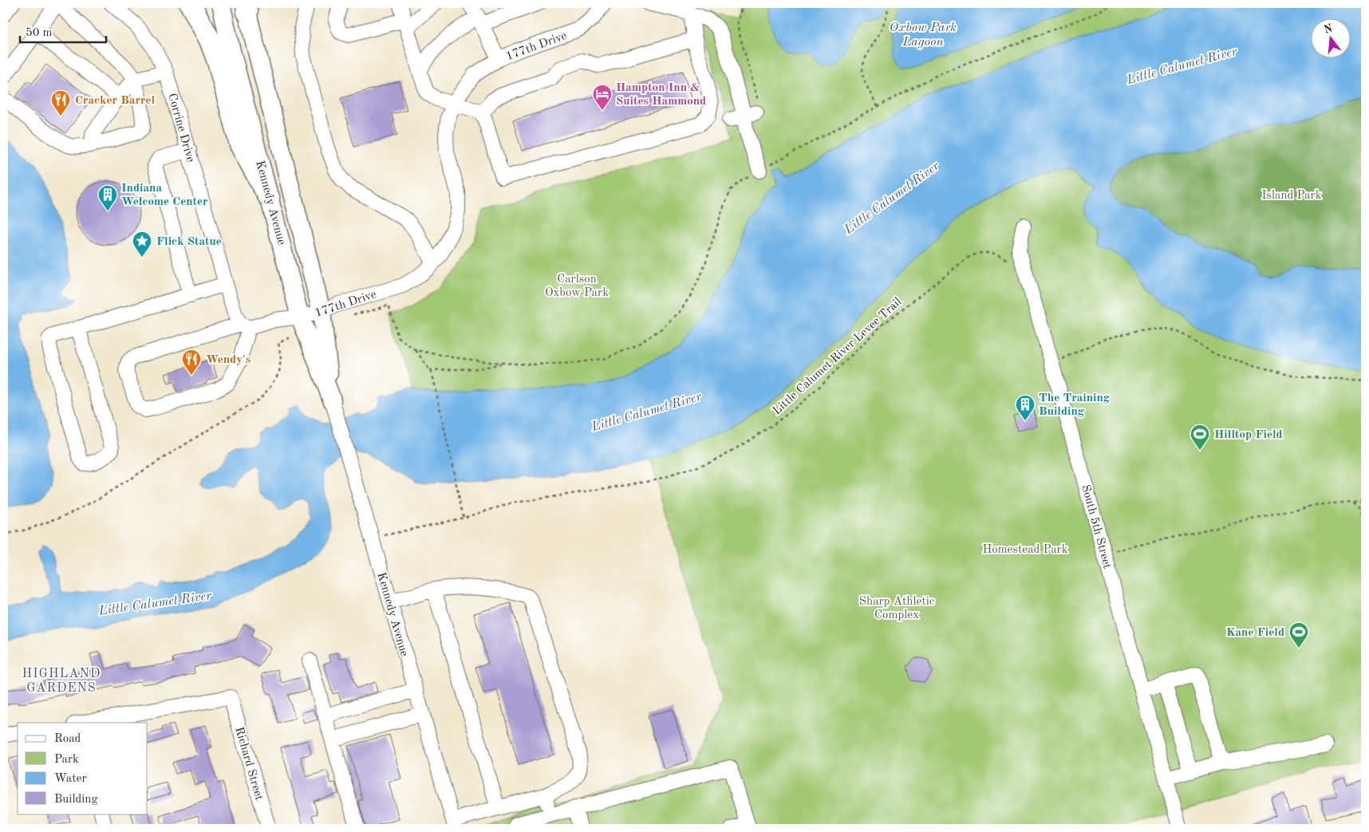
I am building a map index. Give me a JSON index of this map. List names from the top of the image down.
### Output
{
  "streets": {
    "main road": ["Kennedy Avenue"],
    "street": [
      "177th Drive",
      "Corrine Drive",
      "South 5th Street",
      "Richard Street"
    ],
    "path": ["Little Calumet River Levee Trail"]
  },
  "crossings": [
    ["177th Drive", "Kennedy Avenue"],
    ["Kennedy Avenue", "Little Calumet River Levee Trail"],
    ["Little Calumet River Levee Trail", "South 5th Street"]
  ],
  "districts": ["HIGHLAND GARDENS"],
  "water": ["Oxbow Park Lagoon", "Little Calumet River"],
  "parks": [
    "Island Park",
    "Carlson Oxbow Park",
    "Homestead Park",
    "Sharp Athletic Complex"
  ],
  "places": {
    "hotel": ["Hampton Inn & Suites Hammond"],
    "restaurant": ["Cracker Barrel", "Wendy's"],
    "building": ["Indiana Welcome Center", "The Training Building"],
    "place": ["Flick Statue"],
    "sports": ["Hilltop Field", "Kane Field"]
  },
  "legend": [
    "Road",
    "Park",
    "Water",
    "Building"
  ],
  "scale_bar": "50 m",
  "north": "top"
}
